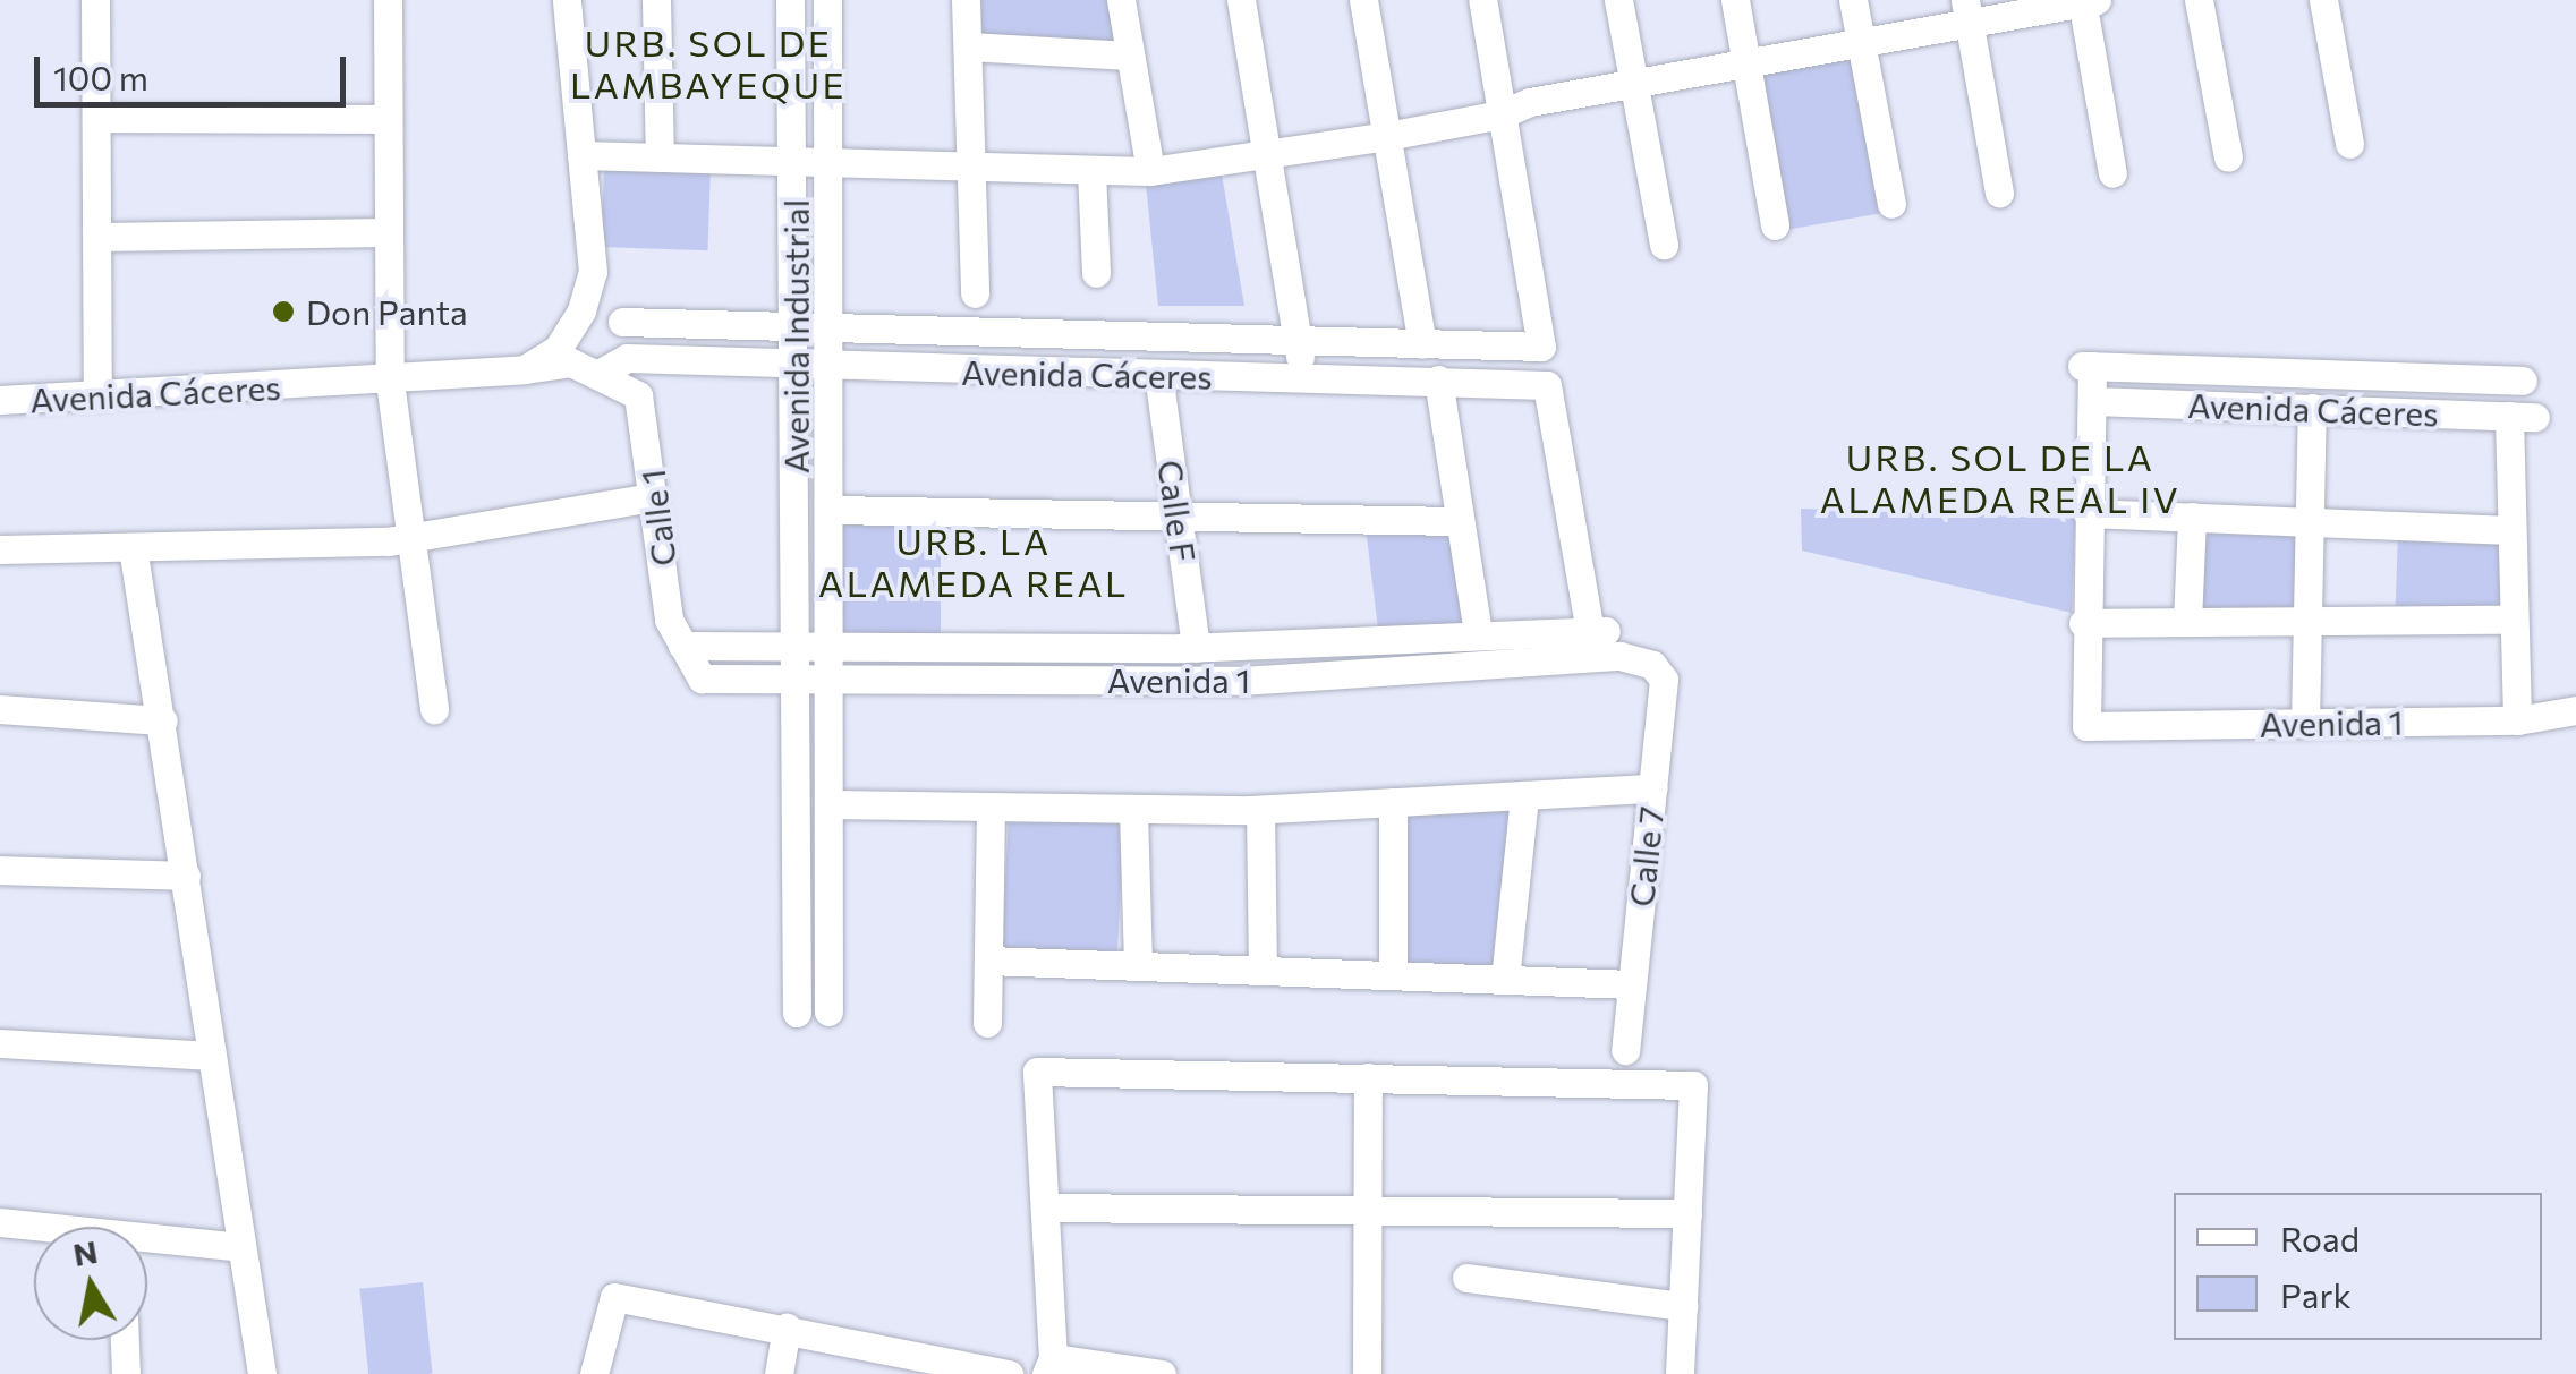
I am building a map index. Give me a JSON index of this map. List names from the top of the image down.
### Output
{
  "streets": {
    "street": [
      "Avenida Industrial",
      "Avenida Cáceres",
      "Calle F",
      "Calle 1",
      "Avenida 1",
      "Calle 7"
    ]
  },
  "crossings": [
    ["Avenida Industrial", "Avenida Cáceres"],
    ["Avenida Industrial", "Avenida 1"],
    ["Avenida Cáceres", "Calle F"],
    ["Avenida Cáceres", "Calle 1"],
    ["Avenida Cáceres", "Avenida 1"],
    ["Calle F", "Avenida 1"],
    ["Calle 1", "Avenida 1"],
    ["Avenida 1", "Calle 7"]
  ],
  "districts": ["URB. SOL DE LAMBAYEQUE", "URB. SOL DE LA ALAMEDA REAL IV", "URB. LA ALAMEDA REAL"],
  "places": ["Don Panta"],
  "legend": ["Road", "Park"],
  "scale_bar": "100 m",
  "north": "top"
}
